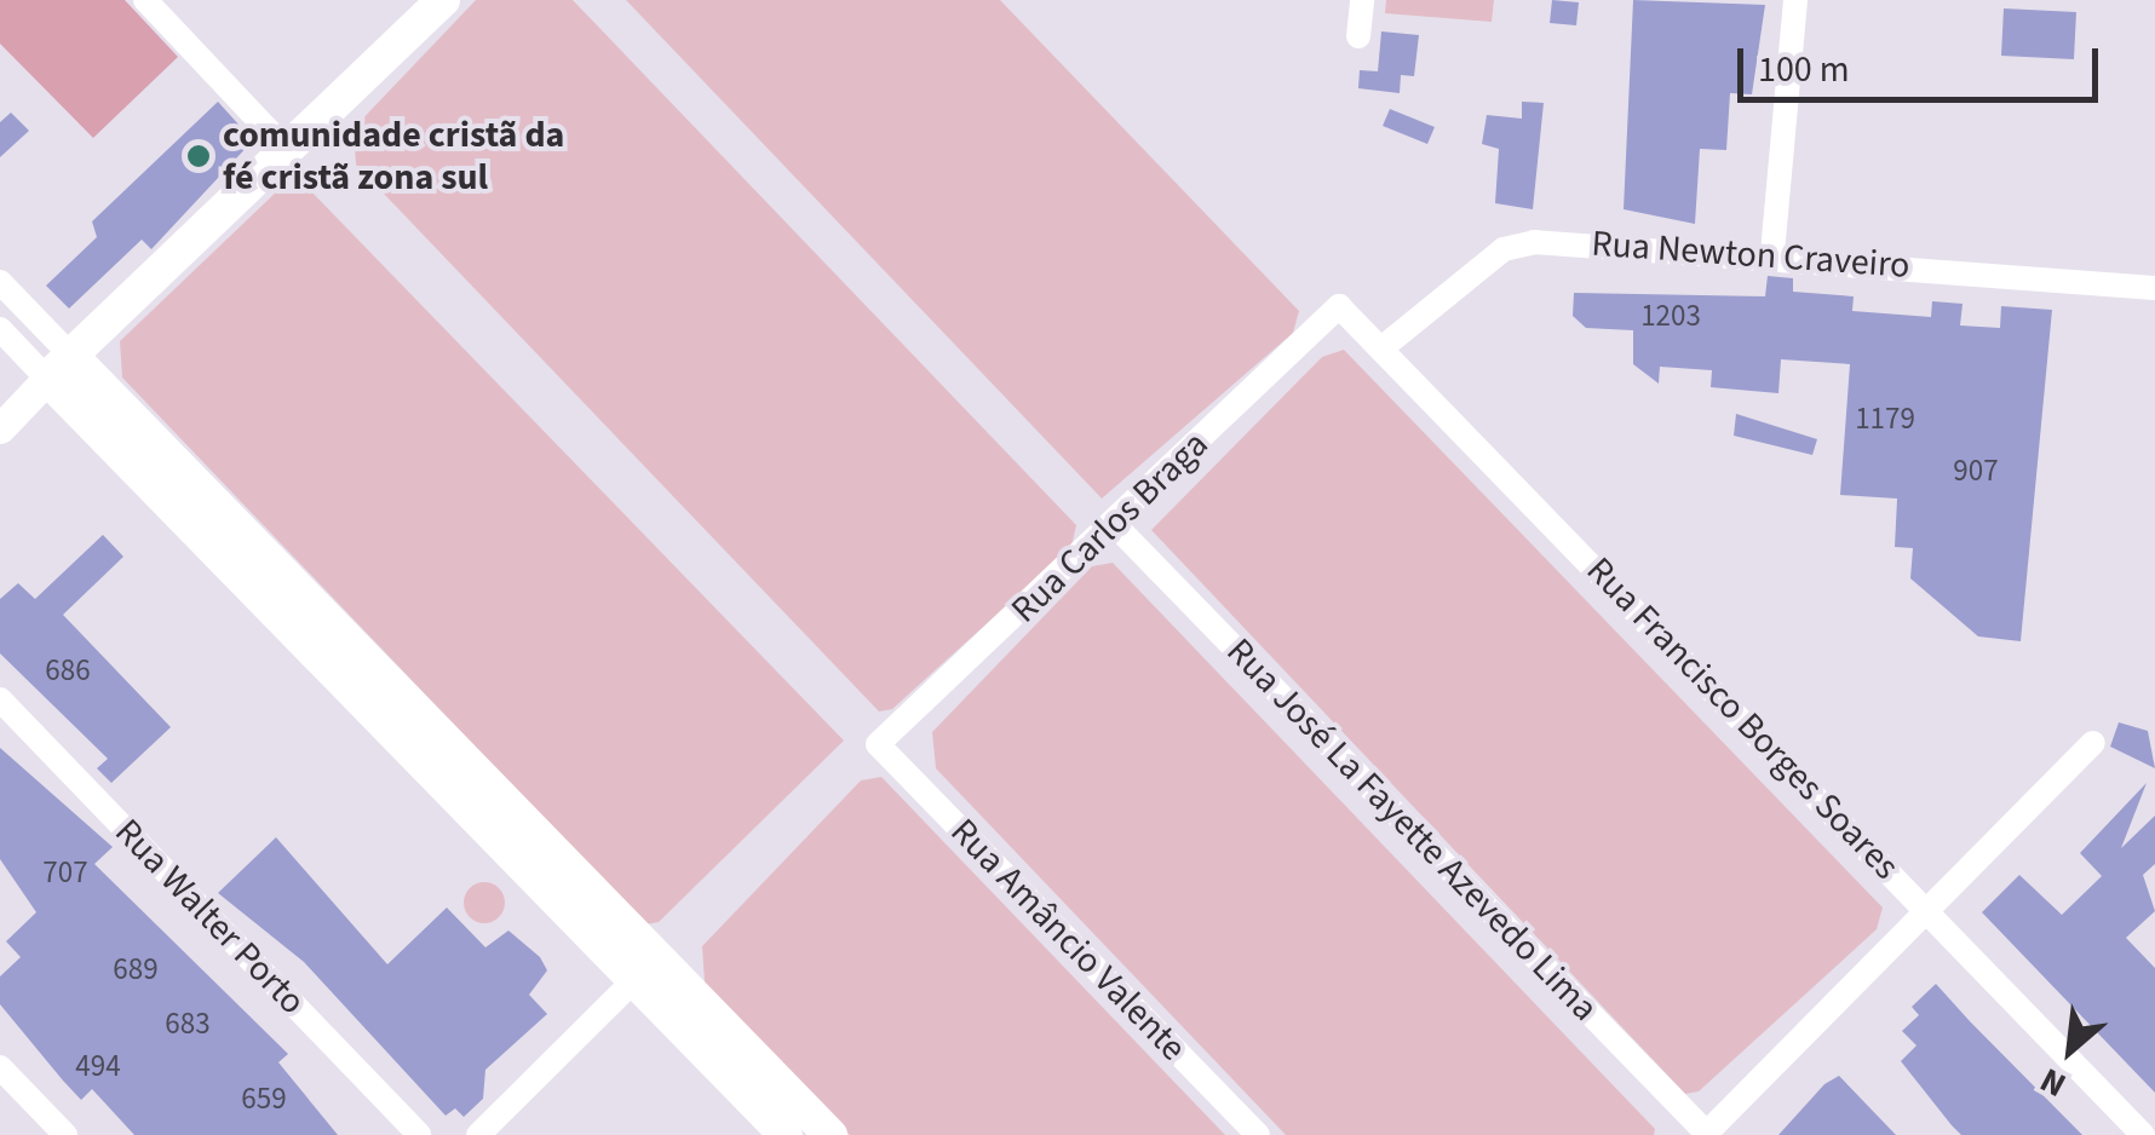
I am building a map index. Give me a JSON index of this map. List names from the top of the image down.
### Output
{
  "streets": {
    "street": [
      "Rua Newton Craveiro",
      "Rua Carlos Braga",
      "Rua Francisco Borges Soares",
      "Rua José La Fayette Azevedo Lima",
      "Rua Walter Porto",
      "Rua Amâncio Valente"
    ]
  },
  "crossings": [
    ["Rua Newton Craveiro", "Rua Francisco Borges Soares"],
    ["Rua Carlos Braga", "Rua Francisco Borges Soares"],
    ["Rua Carlos Braga", "Rua José La Fayette Azevedo Lima"],
    ["Rua Carlos Braga", "Rua Amâncio Valente"]
  ],
  "places": ["comunidade cristã da fé cristã zona sul"],
  "house_numbers": [
    "1203",
    "1179",
    "907",
    "686",
    "707",
    "689",
    "683",
    "494",
    "659"
  ],
  "scale_bar": "100 m",
  "north": "bottom left"
}
